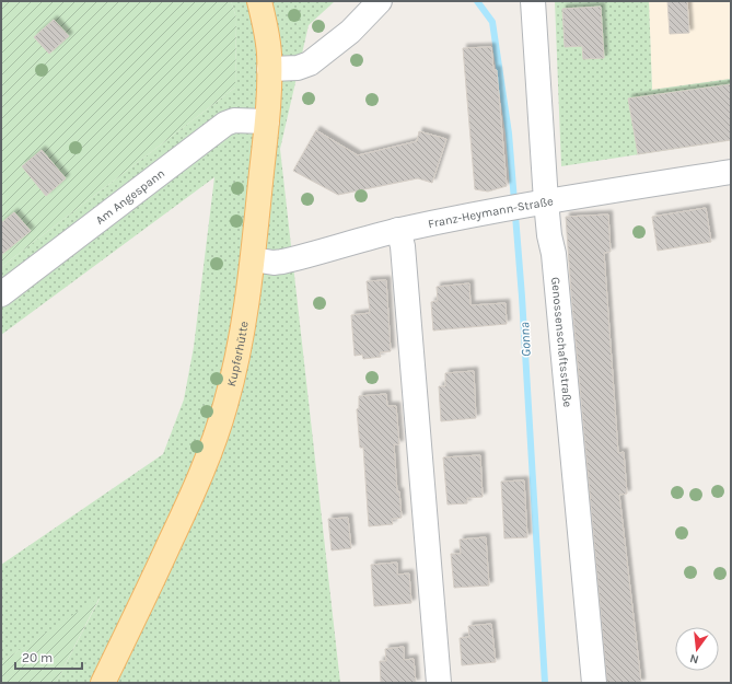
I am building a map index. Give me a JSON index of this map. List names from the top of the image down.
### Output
{
  "streets": {
    "main road": ["Kupferhütte"],
    "street": ["Am Angespann", "Franz-Heymann-Straße", "Genossenschaftsstraße"]
  },
  "crossings": [
    ["Am Angespann", "Kupferhütte"],
    ["Franz-Heymann-Straße", "Genossenschaftsstraße"],
    ["Franz-Heymann-Straße", "Kupferhütte"]
  ],
  "water": ["Gonna"],
  "scale_bar": "20 m",
  "north": "bottom"
}
